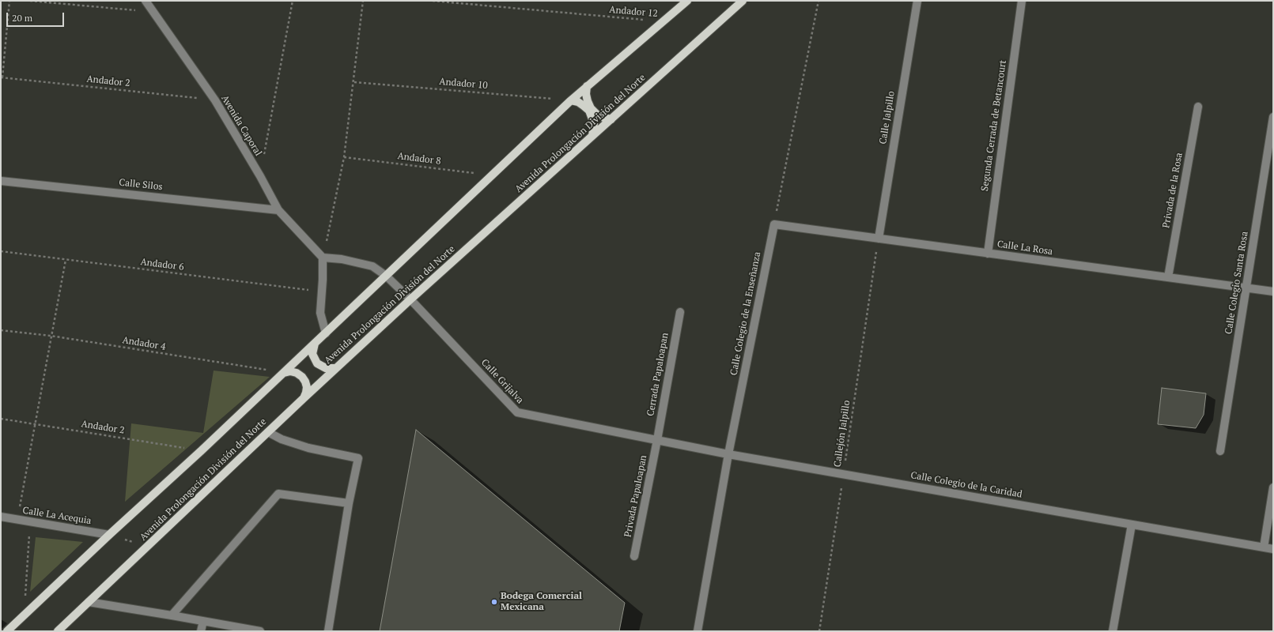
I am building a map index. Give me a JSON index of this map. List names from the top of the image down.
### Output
{
  "streets": {
    "main road": ["Avenida Prolongación División del Norte"],
    "street": [
      "Calle Jalpillo",
      "Avenida Caporal",
      "Segunda Cerrada de Betancourt",
      "Calle Silos",
      "Privada de la Rosa",
      "Calle La Rosa",
      "Calle Colegio Santa Rosa",
      "Calle Colegio de la Enseñanza",
      "Cerrada Papaloapan",
      "Calle Grijalva",
      "Calle Colegio de la Caridad",
      "Privada Papaloapan",
      "Calle La Acequia"
    ],
    "path": [
      "Andador 12",
      "Andador 2",
      "Andador 10",
      "Andador 8",
      "Andador 6",
      "Andador 4",
      "Callejón Jalpillo"
    ]
  },
  "crossings": [
    ["Andador 2", "Avenida Caporal"],
    ["Calle Jalpillo", "Calle La Rosa"],
    ["Calle Jalpillo", "Callejón Jalpillo"],
    ["Avenida Caporal", "Calle Silos"],
    ["Segunda Cerrada de Betancourt", "Calle La Rosa"],
    ["Avenida Prolongación División del Norte", "Calle Grijalva"],
    ["Privada de la Rosa", "Calle La Rosa"],
    ["Calle La Rosa", "Calle Colegio Santa Rosa"],
    ["Calle La Rosa", "Calle Colegio de la Enseñanza"],
    ["Calle La Rosa", "Callejón Jalpillo"],
    ["Calle Colegio de la Enseñanza", "Calle Colegio de la Caridad"],
    ["Cerrada Papaloapan", "Calle Grijalva"],
    ["Cerrada Papaloapan", "Calle Colegio de la Caridad"],
    ["Cerrada Papaloapan", "Privada Papaloapan"],
    ["Calle Grijalva", "Calle Colegio de la Caridad"],
    ["Calle Grijalva", "Privada Papaloapan"],
    ["Callejón Jalpillo", "Calle Colegio de la Caridad"],
    ["Calle Colegio de la Caridad", "Privada Papaloapan"]
  ],
  "places": ["Bodega Comercial Mexicana"],
  "scale_bar": "20 m"
}
